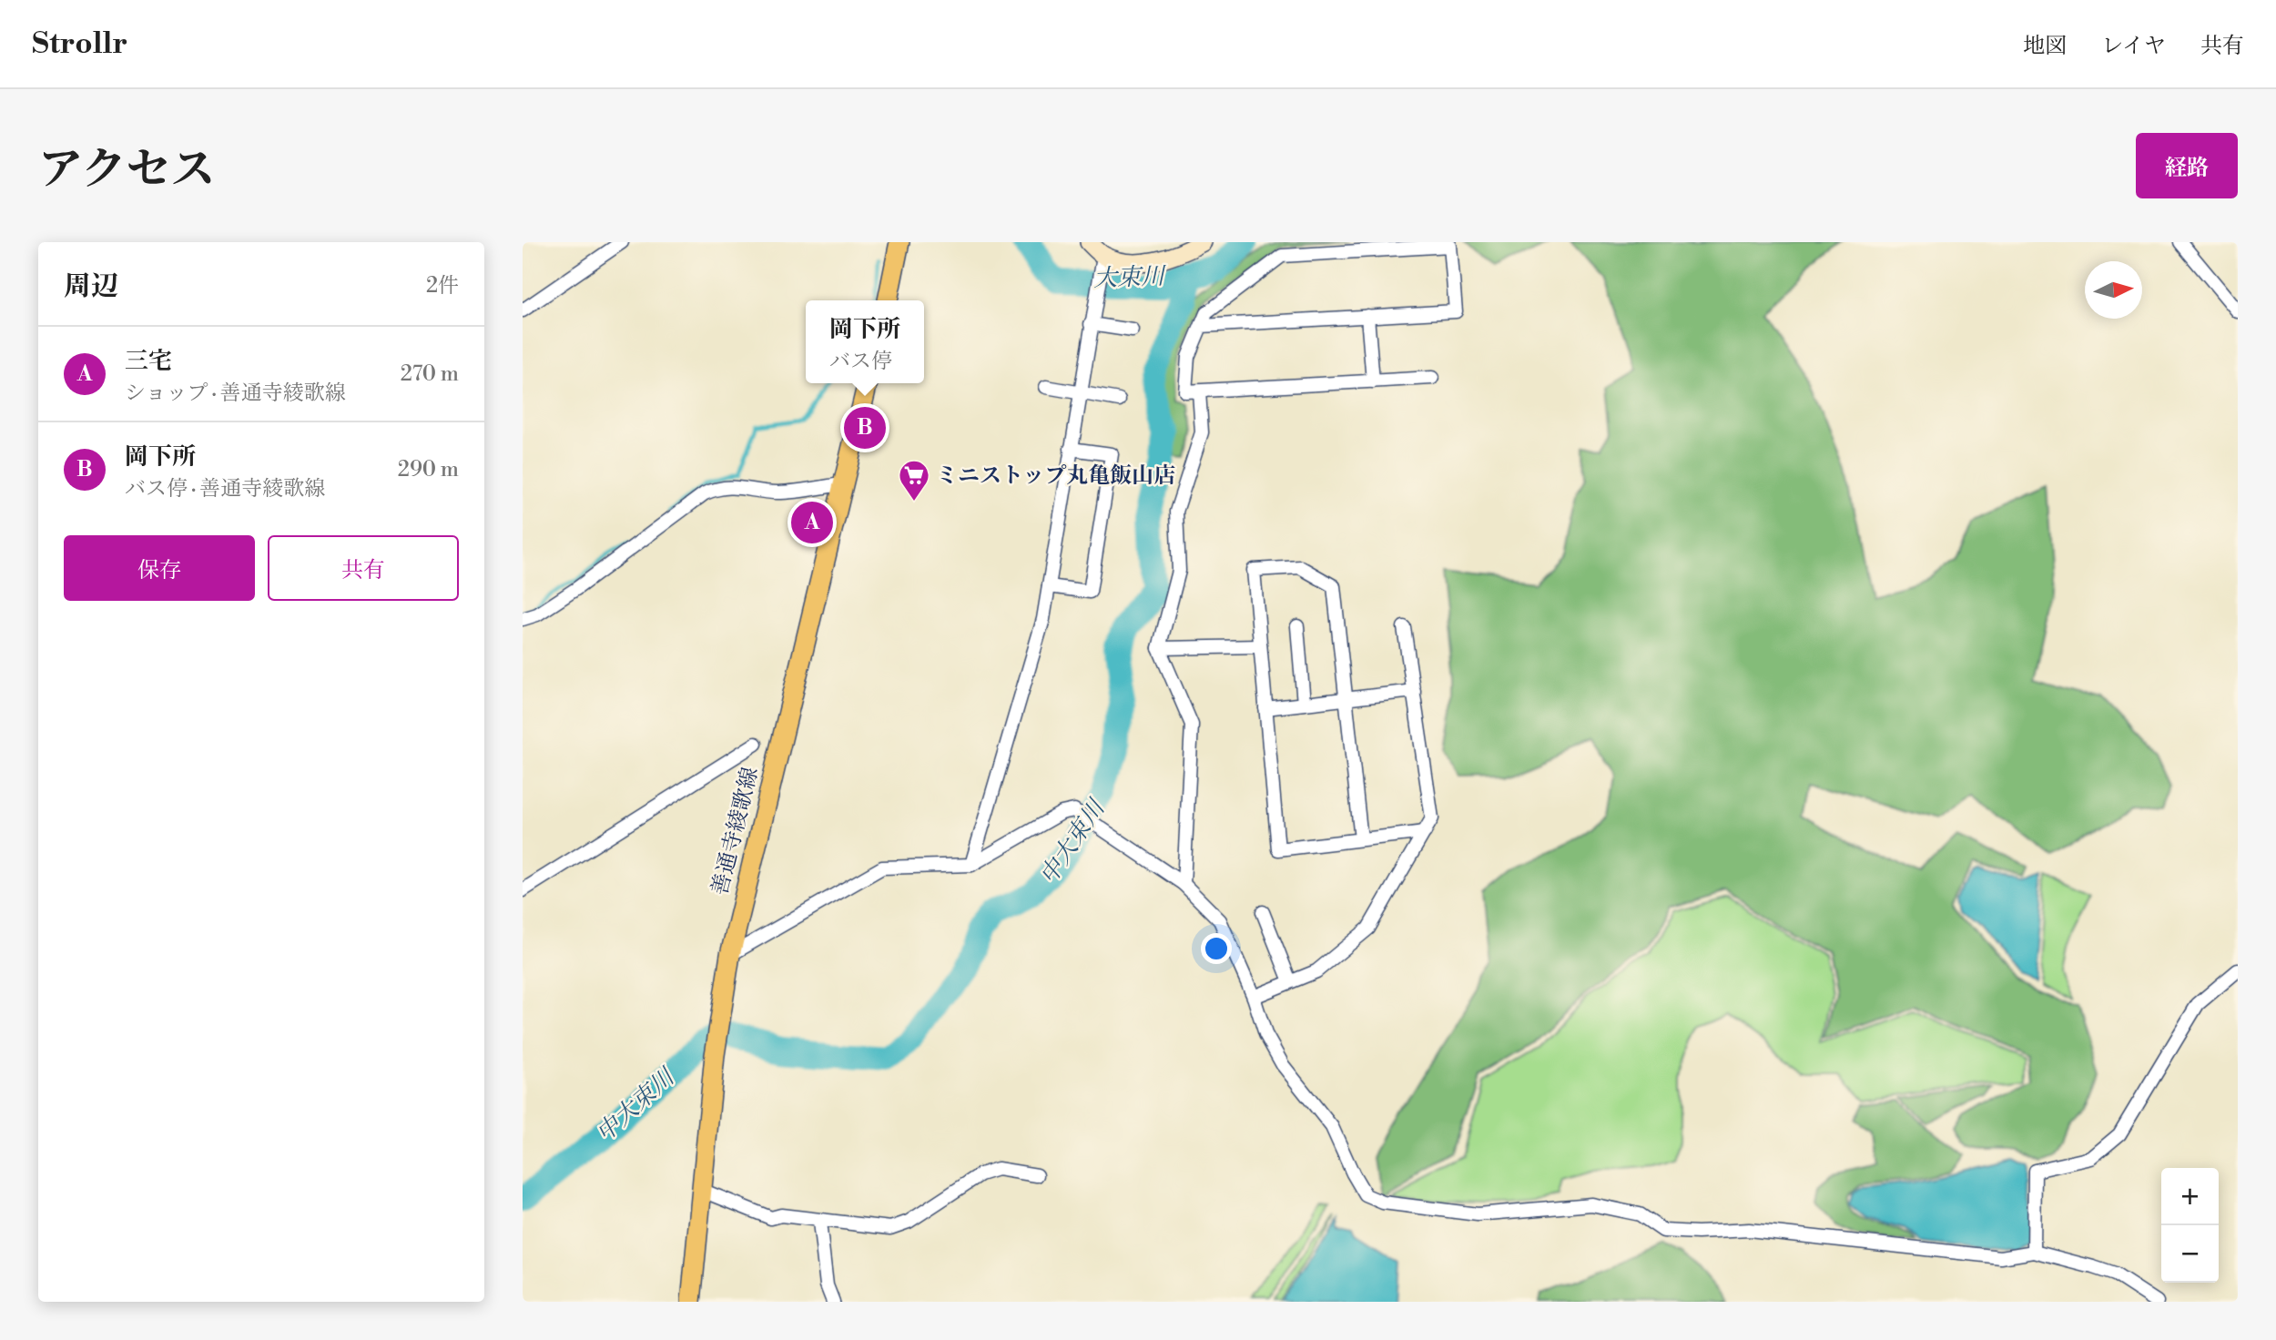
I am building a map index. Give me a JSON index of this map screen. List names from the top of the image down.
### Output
{
  "streets": {
    "main road": ["善通寺綾歌線"]
  },
  "water": ["大束川", "中大束川"],
  "places": {
    "supermarket": ["ミニストップ丸亀飯山店"]
  },
  "north": "right",
  "page": {
    "header": "Strollr",
    "nav": ["地図", "レイヤ", "共有"],
    "title": "アクセス",
    "buttons": [
      "経路",
      ["保存", "共有"]
    ],
    "heading": ["周辺", "2件"],
    "popup": ["岡下所", "バス停"],
    "list": [
      {
        "mark": "A",
        "name": "三宅",
        "note": "ショップ · 善通寺綾歌線",
        "value": "270 m"
      },
      {
        "mark": "B",
        "name": "岡下所",
        "note": "バス停 · 善通寺綾歌線",
        "value": "290 m"
      }
    ],
    "pins": ["B", "A"],
    "map_buttons": ["+", "−"]
  }
}
